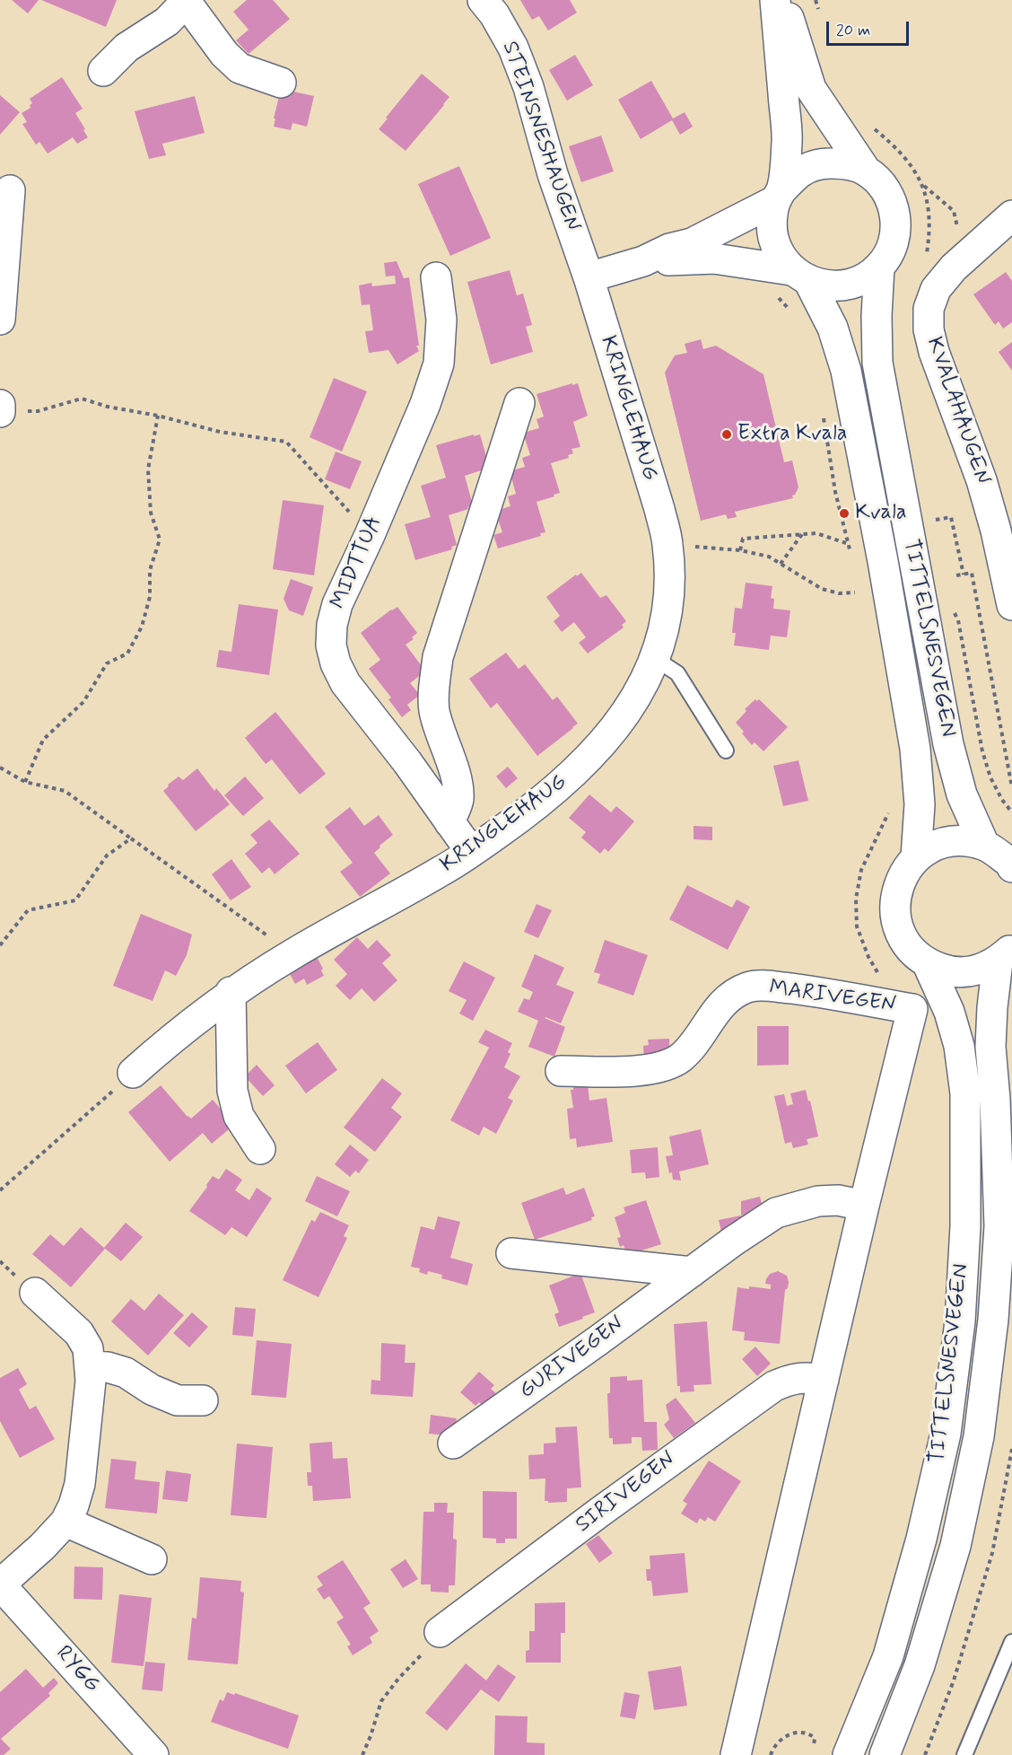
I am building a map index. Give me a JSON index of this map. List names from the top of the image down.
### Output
{
  "streets": {
    "street": [
      "STEINSNESHAUGEN",
      "KRINGLEHAUG",
      "KVALAHAUGEN",
      "MIDTTUA",
      "TITTELSNESVEGEN",
      "MARIVEGEN",
      "GURIVEGEN",
      "SIRIVEGEN",
      "RYGG"
    ]
  },
  "crossings": [
    ["STEINSNESHAUGEN", "KRINGLEHAUG"],
    ["KRINGLEHAUG", "MIDTTUA"],
    ["MARIVEGEN", "GURIVEGEN"]
  ],
  "places": ["Extra Kvala", "Kvala"],
  "scale_bar": "20 m"
}
